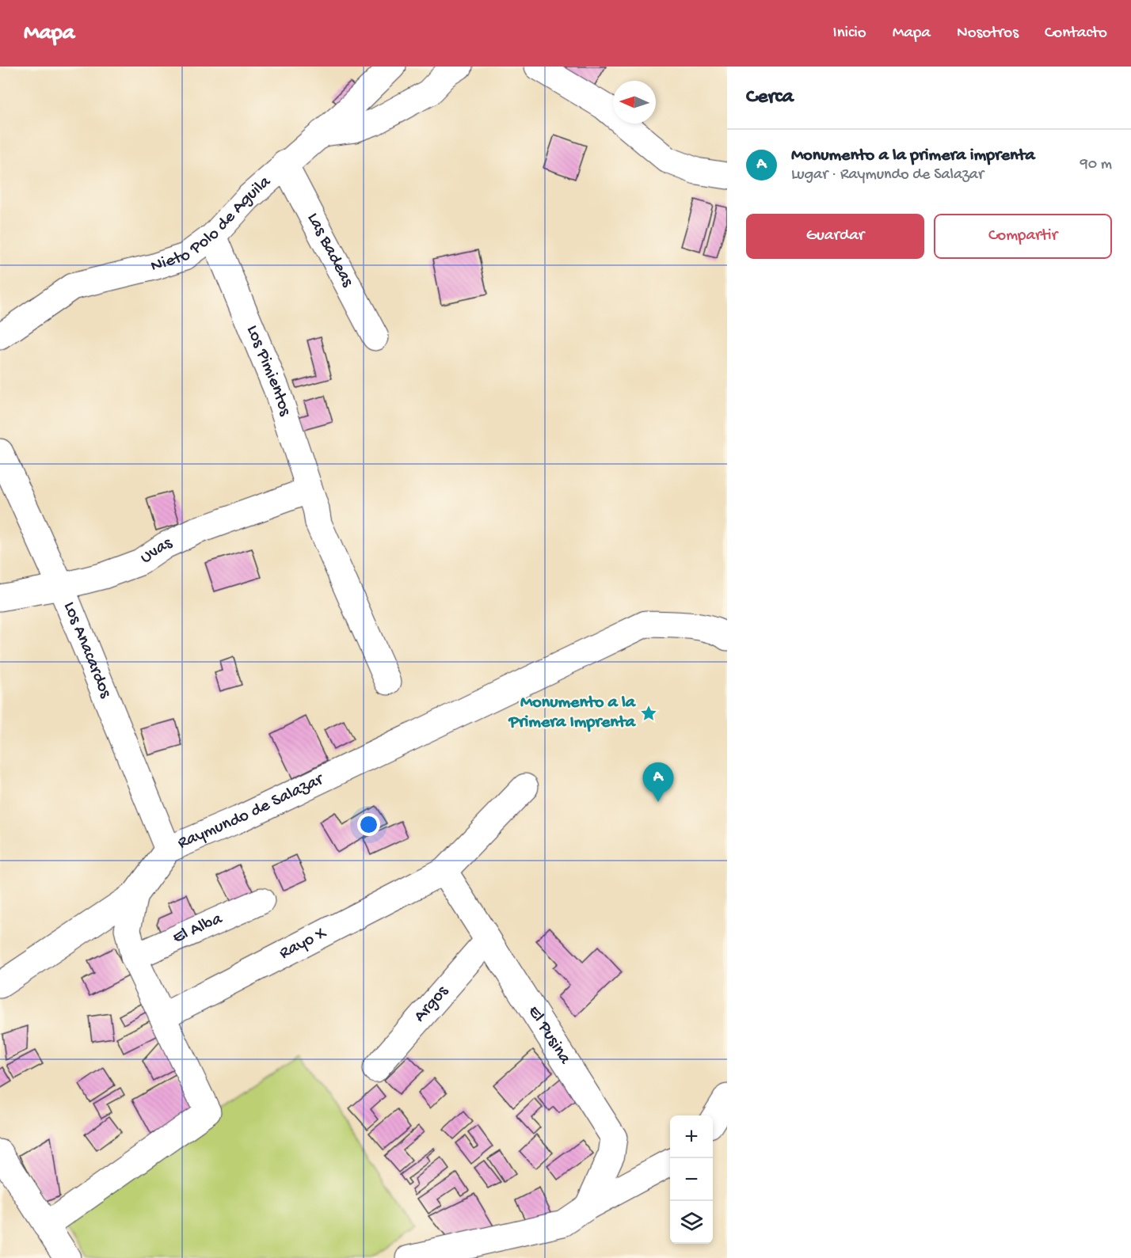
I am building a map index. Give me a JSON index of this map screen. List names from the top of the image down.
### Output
{
  "streets": {
    "street": [
      "Nieto Polo de Aguila",
      "Las Badeas",
      "Los Pimientos",
      "Uvas",
      "Los Anacardos",
      "Raymundo de Salazar",
      "El Alba",
      "Rayo X",
      "Argos",
      "El Pusina"
    ]
  },
  "crossings": [
    ["Nieto Polo de Aguila", "Las Badeas"],
    ["Nieto Polo de Aguila", "Los Pimientos"],
    ["Los Pimientos", "Uvas"],
    ["Uvas", "Los Anacardos"],
    ["Los Anacardos", "Raymundo de Salazar"],
    ["Raymundo de Salazar", "El Alba"],
    ["Raymundo de Salazar", "Rayo X"],
    ["Rayo X", "El Pusina"],
    ["Argos", "El Pusina"]
  ],
  "places": {
    "place": ["Monumento a la Primera Imprenta"]
  },
  "north": "left",
  "page": {
    "header": "Mapa",
    "nav": [
      "Inicio",
      "Mapa",
      "Nosotros",
      "Contacto"
    ],
    "heading": "Cerca",
    "list": [
      {
        "mark": "A",
        "name": "Monumento a la primera imprenta",
        "note": "Lugar · Raymundo de Salazar",
        "value": "90 m"
      }
    ],
    "buttons": ["Guardar", "Compartir"],
    "pins": "A",
    "map_buttons": ["+", "−"]
  }
}
